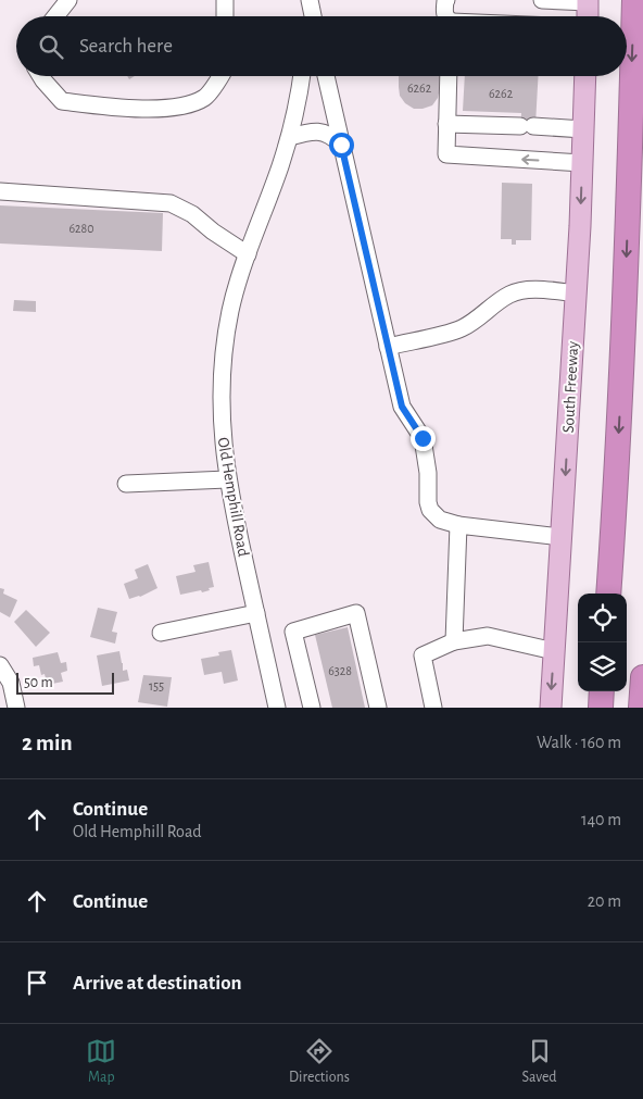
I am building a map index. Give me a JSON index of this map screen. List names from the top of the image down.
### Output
{
  "streets": {
    "main road": ["South Freeway"],
    "street": ["Old Hemphill Road"]
  },
  "one_way": ["South Freeway"],
  "house_numbers": [
    "6262",
    "6262",
    "6280",
    "6328",
    "155"
  ],
  "scale_bar": "50 m",
  "page": {
    "search": "Search here",
    "scale": "50 m",
    "heading": ["2 min", "Walk · 160 m"],
    "list": [
      ["Continue", "Old Hemphill Road", "140 m"],
      ["Continue", "20 m"],
      "Arrive at destination"
    ],
    "nav": ["Map", "Directions", "Saved"]
  }
}
